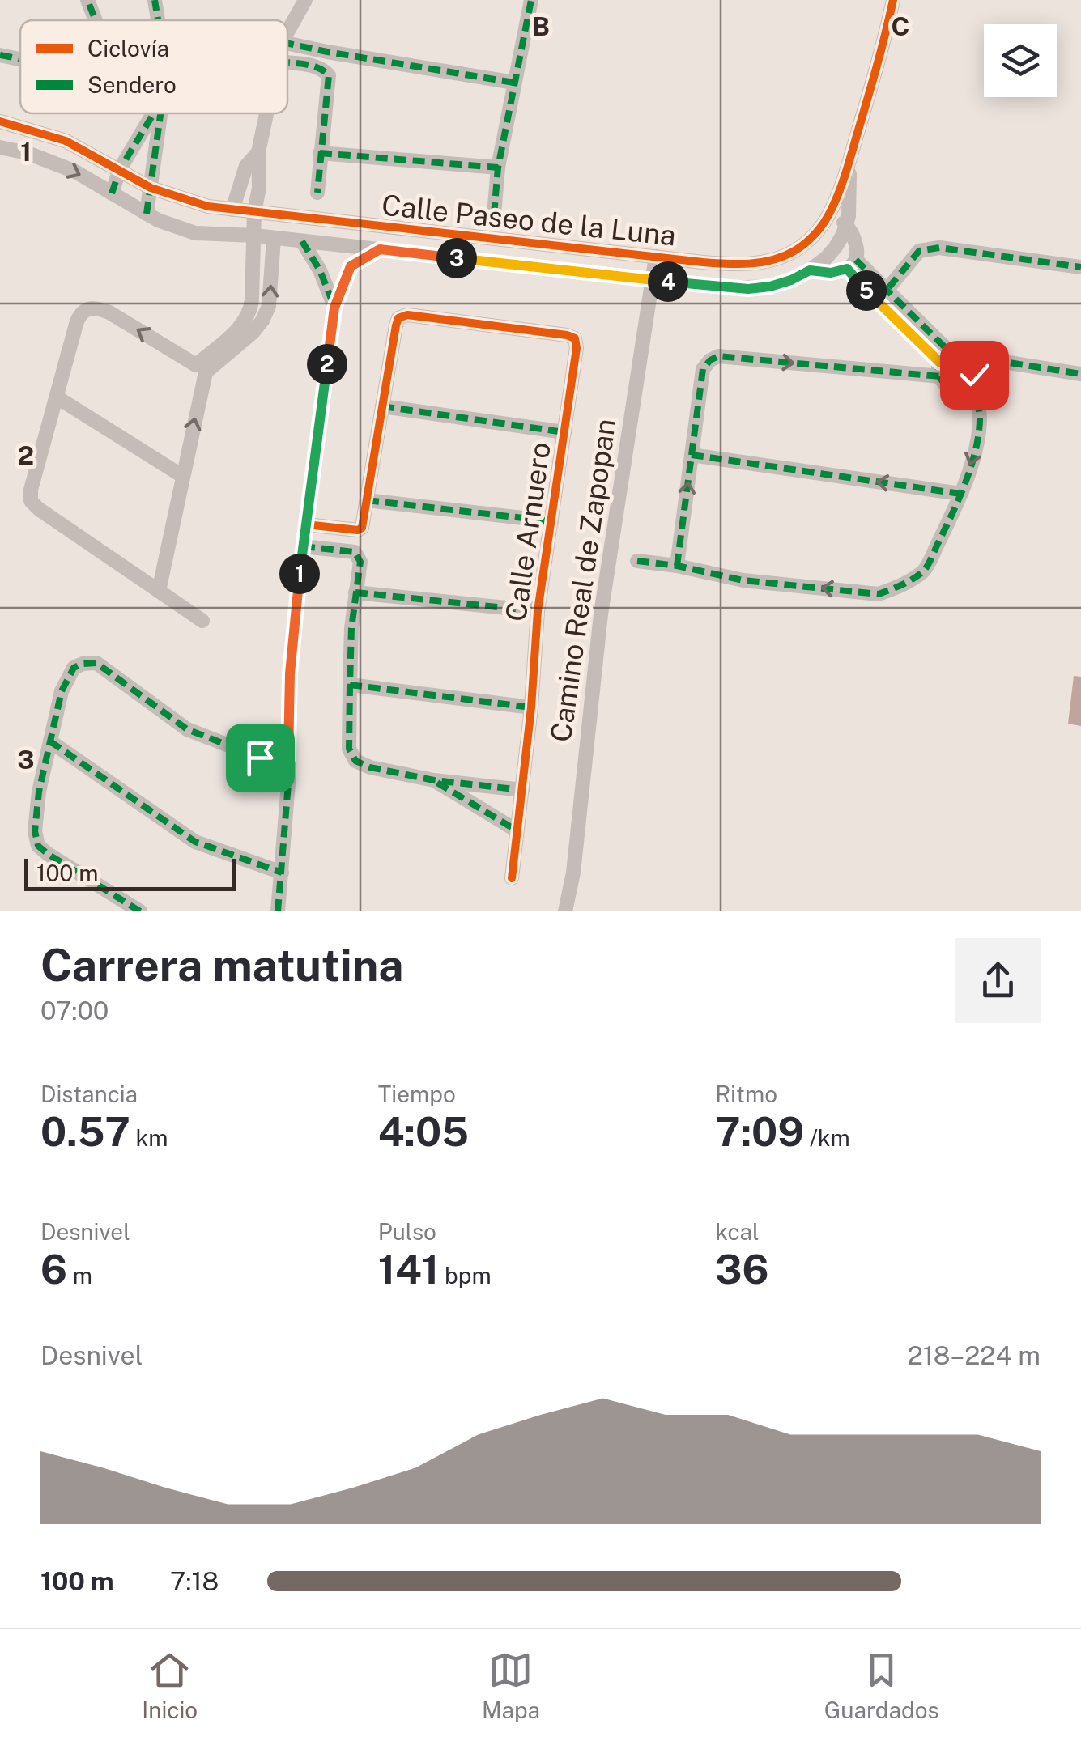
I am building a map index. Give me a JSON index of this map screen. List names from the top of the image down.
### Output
{
  "streets": {
    "street": ["Calle Paseo de la Luna", "Calle Arnuero", "Camino Real de Zapopan"]
  },
  "crossings": [
    ["Calle Paseo de la Luna", "Camino Real de Zapopan"]
  ],
  "legend": ["Ciclovía", "Sendero"],
  "scale_bar": "100 m",
  "page": {
    "pins": [
      "3",
      "4",
      "5",
      "2",
      "1"
    ],
    "scale": "100 m",
    "heading": ["Carrera matutina", "07:00"],
    "stats": [
      ["Distancia", "0.57 km"],
      ["Tiempo", "4:05"],
      ["Ritmo", "7:09 /km"],
      ["Desnivel", "6 m"],
      ["Pulso", "141 bpm"],
      ["kcal", "36"]
    ],
    "chart": ["Desnivel", "218–224 m"],
    "list": [
      {
        "name": "100 m",
        "note": "7:18"
      }
    ],
    "tabs": ["Inicio", "Mapa", "Guardados"]
  },
  "grid": {
    "columns": ["B", "C"],
    "rows": ["1", "2", "3"]
  }
}
